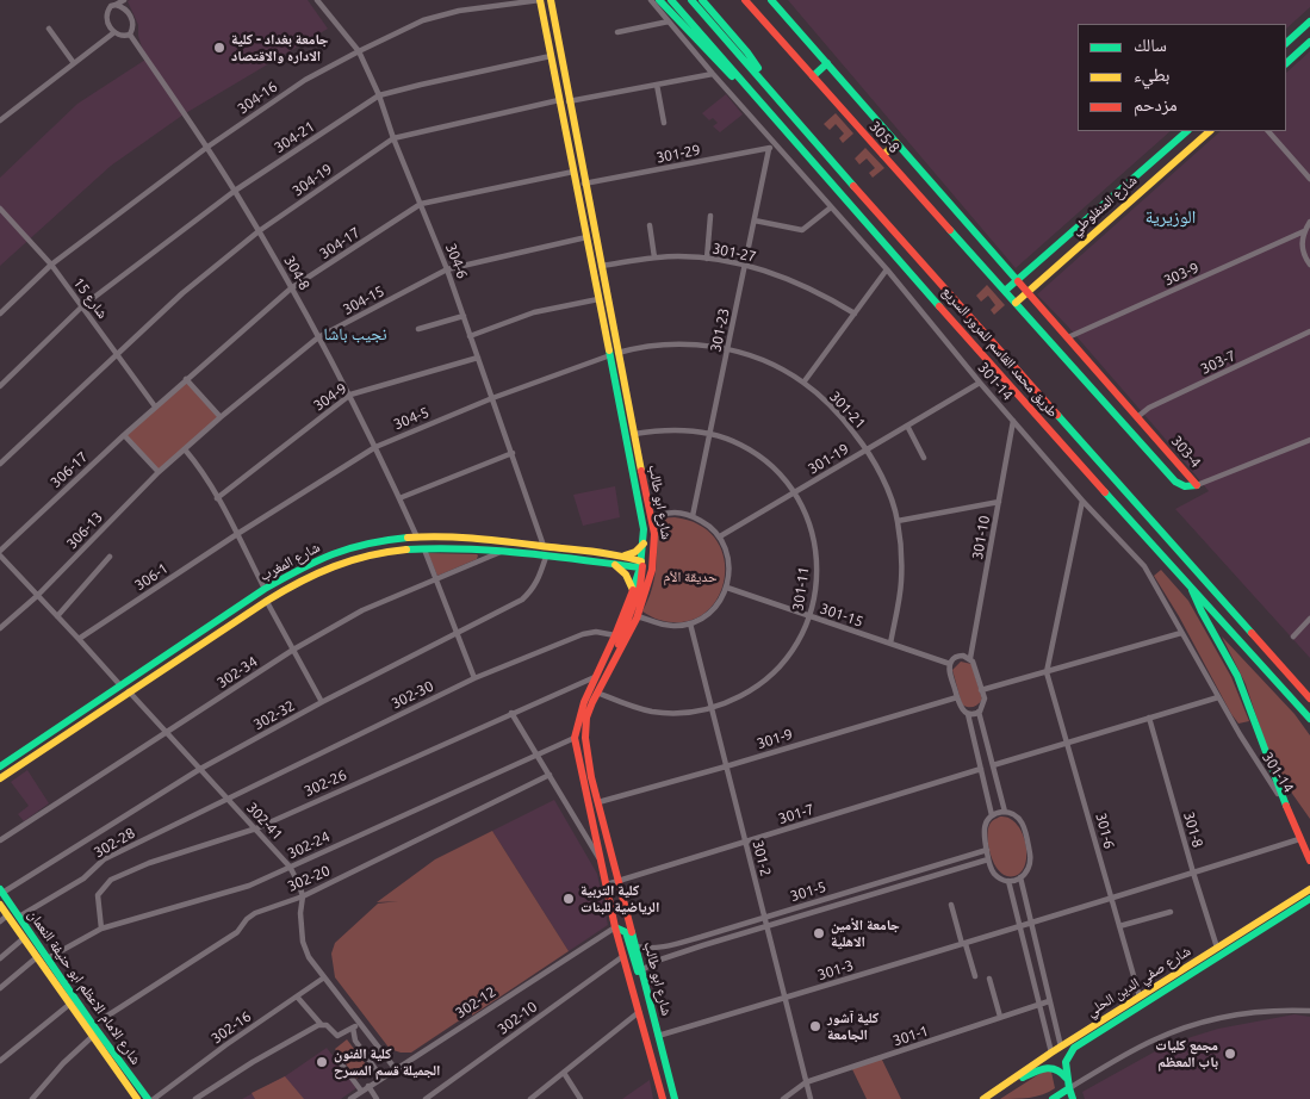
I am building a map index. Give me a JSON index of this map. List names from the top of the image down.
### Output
{
  "streets": {
    "main road": [
      "305-8",
      "شارع المنفلوطي",
      "طريق محمد القاسم للمرور السريع",
      "303-4",
      "شارع ابو طالب",
      "شارع المغرب",
      "شارع صفي الدين الحلي",
      "شارع الامام الاعظم ابو حنيفة النعمان"
    ],
    "street": [
      "304-16",
      "304-21",
      "301-29",
      "304-19",
      "304-17",
      "301-27",
      "304-6",
      "304-8",
      "303-9",
      "شارع 15",
      "304-15",
      "301-23",
      "303-7",
      "301-14",
      "304-9",
      "301-21",
      "304-5",
      "301-19",
      "306-17",
      "306-13",
      "301-10",
      "306-1",
      "301-11",
      "301-15",
      "302-34",
      "302-30",
      "302-32",
      "301-9",
      "302-26",
      "301-7",
      "302-41",
      "301-8",
      "301-6",
      "302-28",
      "302-24",
      "301-2",
      "302-20",
      "301-5",
      "301-3",
      "302-12",
      "302-10",
      "302-16",
      "301-1"
    ]
  },
  "crossings": [
    ["304-16", "304-6"],
    ["304-16", "304-8"],
    ["304-16", "شارع 15"],
    ["304-16", "شارع ابو طالب"],
    ["304-21", "304-6"],
    ["304-21", "304-8"],
    ["304-21", "شارع 15"],
    ["304-21", "شارع ابو طالب"],
    ["305-8", "شارع المنفلوطي"],
    ["305-8", "303-4"],
    ["301-29", "301-23"],
    ["301-29", "شارع ابو طالب"],
    ["304-19", "304-6"],
    ["304-19", "304-8"],
    ["304-19", "شارع 15"],
    ["304-19", "شارع ابو طالب"],
    ["شارع المنفلوطي", "303-4"],
    ["304-17", "304-6"],
    ["304-17", "304-8"],
    ["304-17", "شارع 15"],
    ["304-17", "306-17"],
    ["304-17", "شارع ابو طالب"],
    ["301-27", "301-23"],
    ["301-27", "شارع ابو طالب"],
    ["304-6", "304-15"],
    ["304-6", "304-9"],
    ["304-6", "304-5"],
    ["304-6", "شارع المغرب"],
    ["304-8", "304-15"],
    ["304-8", "304-9"],
    ["304-8", "304-5"],
    ["304-8", "شارع المغرب"],
    ["303-9", "303-4"],
    ["شارع 15", "306-17"],
    ["304-15", "شارع ابو طالب"],
    ["304-15", "306-13"],
    ["301-23", "301-21"],
    ["301-23", "301-11"],
    ["303-7", "303-4"],
    ["301-14", "301-19"],
    ["301-14", "301-10"],
    ["301-21", "304-5"],
    ["301-21", "301-19"],
    ["301-21", "شارع ابو طالب"],
    ["301-21", "301-15"],
    ["304-5", "شارع ابو طالب"],
    ["304-5", "306-1"],
    ["301-19", "301-11"],
    ["شارع ابو طالب", "شارع المغرب"],
    ["شارع ابو طالب", "301-11"],
    ["شارع ابو طالب", "302-30"],
    ["شارع ابو طالب", "301-9"],
    ["شارع ابو طالب", "302-26"],
    ["شارع ابو طالب", "301-7"],
    ["شارع ابو طالب", "302-24"],
    ["شارع ابو طالب", "301-5"],
    ["شارع ابو طالب", "301-3"],
    ["شارع ابو طالب", "302-12"],
    ["شارع ابو طالب", "302-10"],
    ["شارع المغرب", "302-34"],
    ["شارع المغرب", "302-32"],
    ["شارع المغرب", "302-41"],
    ["301-11", "301-15"],
    ["301-11", "301-2"],
    ["302-34", "302-41"],
    ["302-30", "302-41"],
    ["302-30", "302-28"],
    ["302-32", "302-41"],
    ["302-32", "شارع الامام الاعظم ابو حنيفة النعمان"],
    ["301-9", "301-2"],
    ["302-26", "302-41"],
    ["302-26", "302-24"],
    ["301-7", "301-2"],
    ["302-41", "302-28"],
    ["302-41", "302-24"],
    ["302-41", "302-20"],
    ["302-41", "302-12"],
    ["302-41", "302-16"],
    ["301-8", "301-3"],
    ["301-8", "شارع صفي الدين الحلي"],
    ["301-6", "301-3"],
    ["301-6", "شارع صفي الدين الحلي"],
    ["302-28", "شارع الامام الاعظم ابو حنيفة النعمان"],
    ["302-24", "شارع الامام الاعظم ابو حنيفة النعمان"],
    ["301-2", "301-5"],
    ["301-2", "301-3"],
    ["301-2", "301-1"],
    ["302-20", "شارع الامام الاعظم ابو حنيفة النعمان"]
  ],
  "districts": ["الوزيرية", "نجيب باشا"],
  "parks": ["حديقة الأم"],
  "places": [
    "جامعة بغداد - كلية الاداره والاقتصاد",
    "كلية التربية الرياضية للبنات",
    "جامعة الأمين الاهلية",
    "كلية آشور الجامعة",
    "مجمع كليات باب المعظم",
    "كلية الفنون الجميلة قسم المسرح"
  ],
  "legend": ["سالك", "بطيء", "مزدحم"]
}
